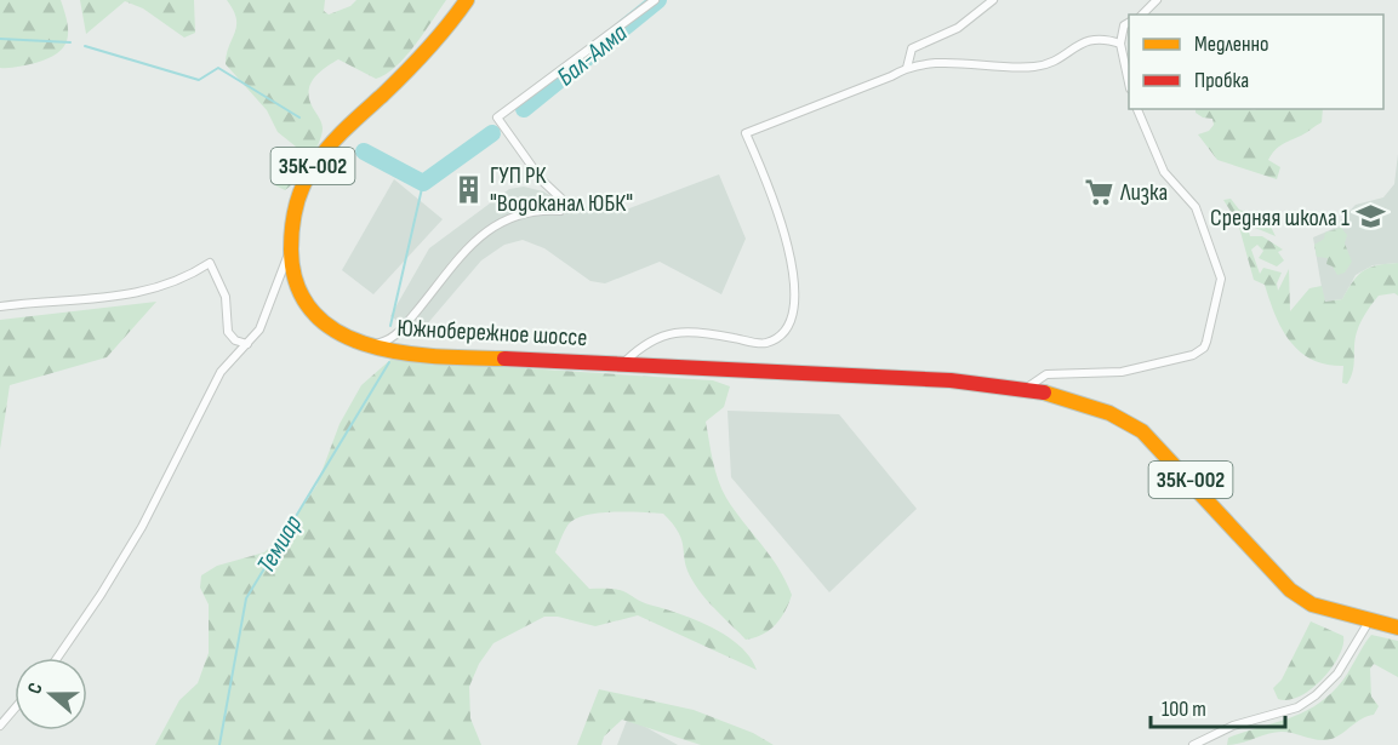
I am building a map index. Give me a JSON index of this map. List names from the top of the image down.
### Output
{
  "streets": {
    "highway": ["35К-002", "Южнобережное шоссе"]
  },
  "water": ["Бал-Алма", "Темиар"],
  "places": {
    "building": ["ГУП РК \"Водоканал ЮБК\""],
    "supermarket": ["Лизка"],
    "school or university": ["Средняя школа 1"]
  },
  "legend": ["Медленно", "Пробка"],
  "scale_bar": "100 m",
  "north": "left"
}
